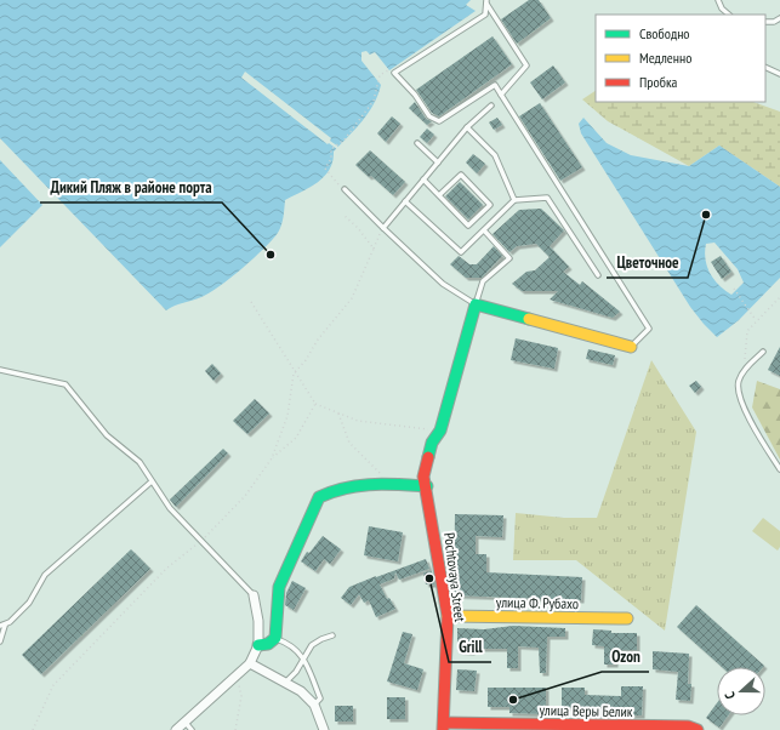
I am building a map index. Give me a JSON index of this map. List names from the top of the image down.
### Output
{
  "streets": {
    "street": ["Pochtovaya Street", "улица Ф. Рубахо", "улица Веры Белик"]
  },
  "crossings": [
    ["Pochtovaya Street", "улица Ф. Рубахо"],
    ["Pochtovaya Street", "улица Веры Белик"]
  ],
  "places": [
    "Цветочное",
    "Дикий Пляж в районе порта",
    "Grill",
    "Ozon"
  ],
  "legend": ["Свободно", "Медленно", "Пробка"],
  "north": "left"
}
